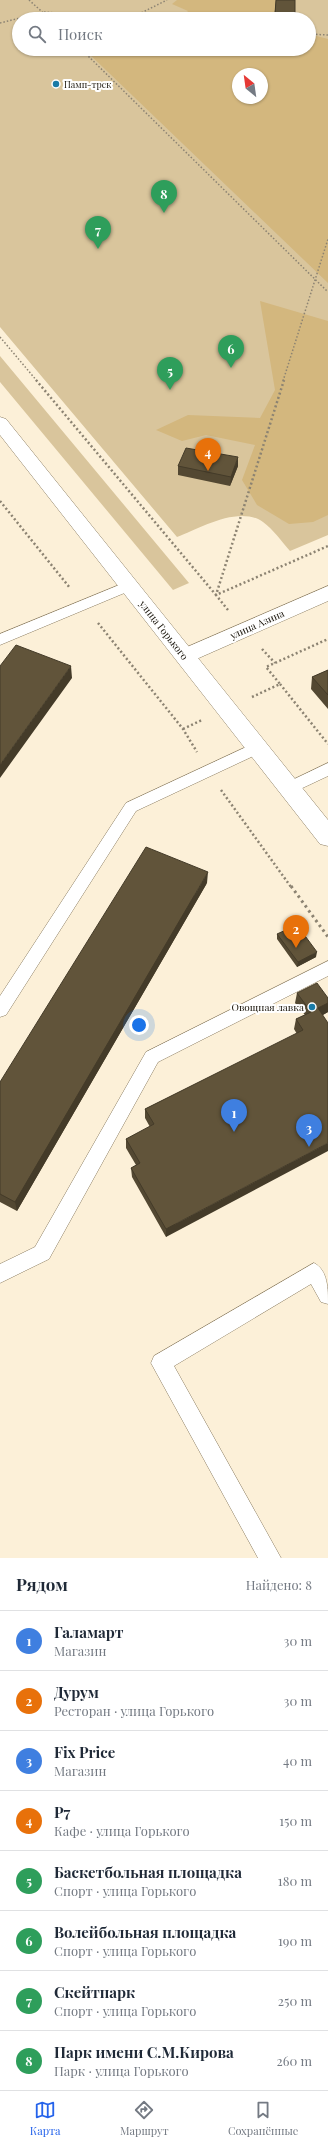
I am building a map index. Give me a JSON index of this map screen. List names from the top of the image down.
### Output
{
  "streets": {
    "street": ["улица Азина", "улица Горького"]
  },
  "crossings": [
    ["улица Азина", "улица Горького"]
  ],
  "places": ["Памп-трек", "Овощная лавка"],
  "north": "top left",
  "page": {
    "search": "Поиск",
    "pins": [
      "8",
      "7",
      "6",
      "5",
      "4",
      "2",
      "1",
      "3"
    ],
    "heading": ["Рядом", "Найдено: 8"],
    "list": [
      {
        "mark": "1",
        "name": "Галамарт",
        "note": "Магазин",
        "value": "30 m"
      },
      {
        "mark": "2",
        "name": "Дурум",
        "note": "Ресторан · улица Горького",
        "value": "30 m"
      },
      {
        "mark": "3",
        "name": "Fix Price",
        "note": "Магазин",
        "value": "40 m"
      },
      {
        "mark": "4",
        "name": "Р7",
        "note": "Кафе · улица Горького",
        "value": "150 m"
      },
      {
        "mark": "5",
        "name": "Баскетбольная площадка",
        "note": "Спорт · улица Горького",
        "value": "180 m"
      },
      {
        "mark": "6",
        "name": "Волейбольная площадка",
        "note": "Спорт · улица Горького",
        "value": "190 m"
      },
      {
        "mark": "7",
        "name": "Скейтпарк",
        "note": "Спорт · улица Горького",
        "value": "250 m"
      },
      {
        "mark": "8",
        "name": "Парк имени С.М.Кирова",
        "note": "Парк · улица Горького",
        "value": "260 m"
      }
    ],
    "nav": ["Карта", "Маршрут", "Сохранённые"]
  }
}
